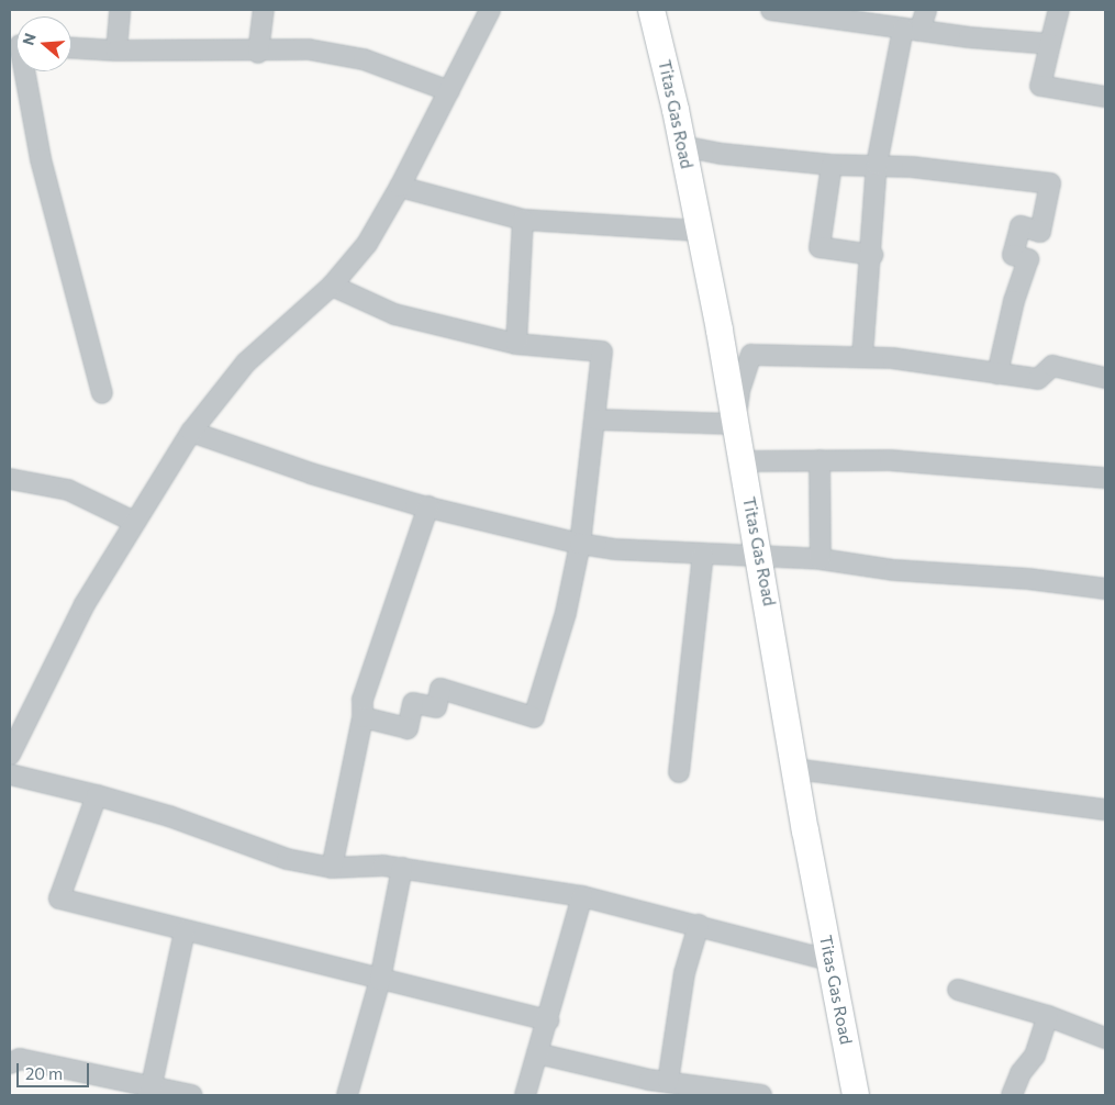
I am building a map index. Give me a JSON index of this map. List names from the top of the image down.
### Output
{
  "streets": {
    "street": ["Titas Gas Road"]
  },
  "scale_bar": "20 m",
  "north": "left"
}
